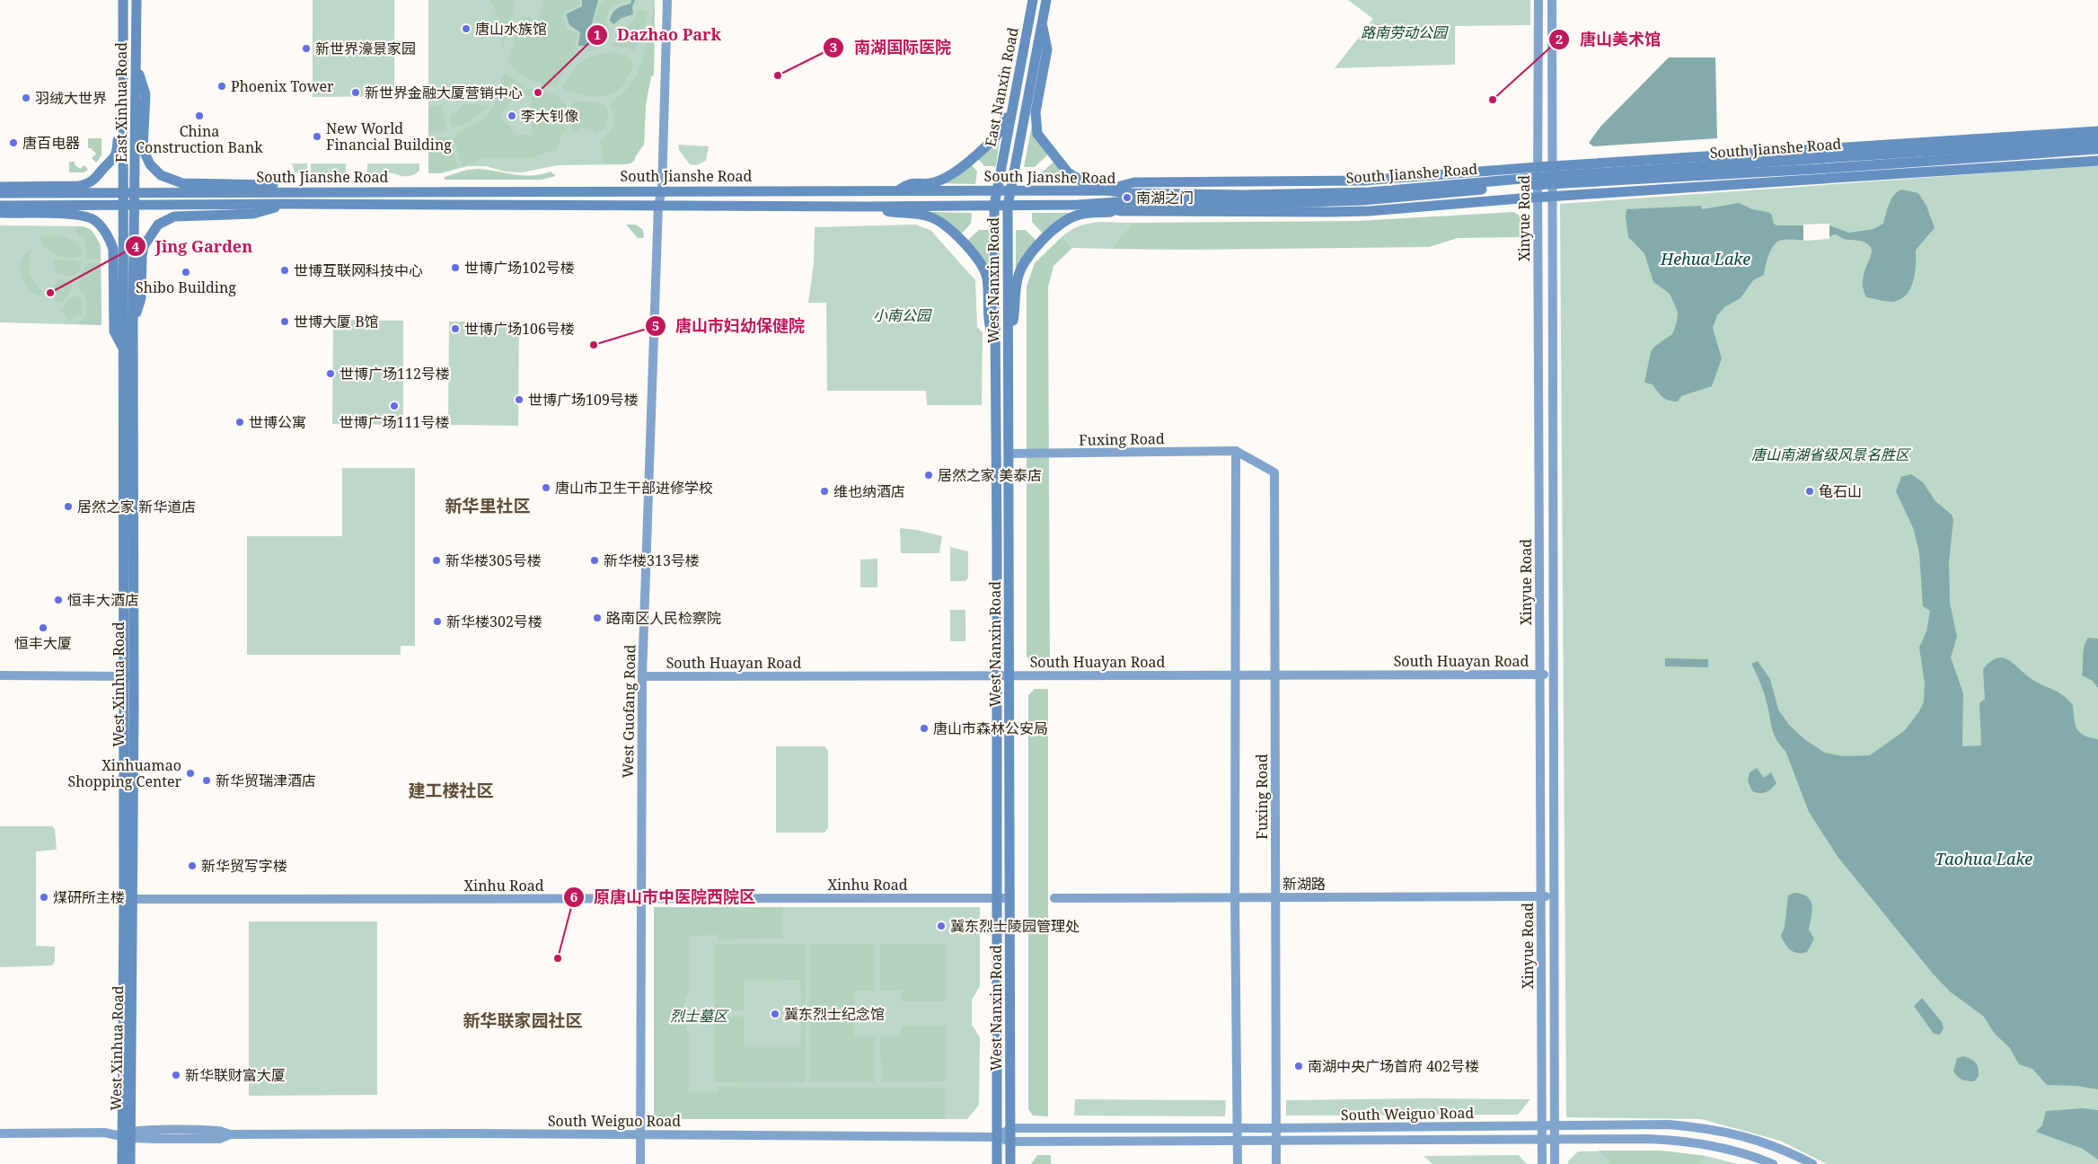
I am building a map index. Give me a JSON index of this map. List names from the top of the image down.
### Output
{
  "streets": {
    "main road": [
      "East Nanxin Road",
      "East Xinhua Road",
      "South Jianshe Road",
      "West Nanxin Road",
      "West Xinhua Road"
    ],
    "street": [
      "Xinyue Road",
      "Fuxing Road",
      "South Huayan Road",
      "West Guofang Road",
      "新湖路",
      "Xinhu Road",
      "South Weiguo Road"
    ]
  },
  "crossings": [
    ["East Nanxin Road", "South Jianshe Road"],
    ["East Nanxin Road", "West Nanxin Road"],
    ["East Xinhua Road", "South Jianshe Road"],
    ["East Xinhua Road", "West Xinhua Road"],
    ["South Jianshe Road", "Xinyue Road"],
    ["South Jianshe Road", "West Nanxin Road"],
    ["South Jianshe Road", "West Xinhua Road"],
    ["South Jianshe Road", "West Guofang Road"],
    ["Xinyue Road", "South Huayan Road"],
    ["Xinyue Road", "新湖路"],
    ["Xinyue Road", "South Weiguo Road"],
    ["West Nanxin Road", "Fuxing Road"],
    ["West Nanxin Road", "South Huayan Road"],
    ["West Nanxin Road", "Xinhu Road"],
    ["West Nanxin Road", "South Weiguo Road"],
    ["Fuxing Road", "South Huayan Road"],
    ["Fuxing Road", "新湖路"],
    ["Fuxing Road", "South Weiguo Road"],
    ["South Huayan Road", "West Guofang Road"],
    ["West Xinhua Road", "Xinhu Road"],
    ["West Xinhua Road", "South Weiguo Road"],
    ["West Guofang Road", "Xinhu Road"],
    ["West Guofang Road", "South Weiguo Road"]
  ],
  "districts": ["新华里社区", "建工楼社区", "新华联家园社区"],
  "water": ["Hehua Lake", "Taohua Lake"],
  "parks": [
    "路南劳动公园",
    "小南公园",
    "唐山南湖省级风景名胜区",
    "烈士墓区"
  ],
  "places": [
    "唐山水族馆",
    "新世界濠景家园",
    "南湖国际医院",
    "Phoenix Tower",
    "新世界金融大厦营销中心",
    "Dazhao Park",
    "羽绒大世界",
    "唐山美术馆",
    "China Construction Bank",
    "李大钊像",
    "New World Financial Building",
    "唐百电器",
    "南湖之门",
    "世博广场102号楼",
    "世博互联网科技中心",
    "Shibo Building",
    "Jing Garden",
    "世博大厦 B馆",
    "世博广场106号楼",
    "唐山市妇幼保健院",
    "世博广场112号楼",
    "世博广场109号楼",
    "世博广场111号楼",
    "世博公寓",
    "居然之家 美泰店",
    "唐山市卫生干部进修学校",
    "维也纳酒店",
    "龟石山",
    "居然之家 新华道店",
    "新华楼305号楼",
    "新华楼313号楼",
    "恒丰大酒店",
    "路南区人民检察院",
    "新华楼302号楼",
    "恒丰大厦",
    "唐山市森林公安局",
    "Xinhuamao Shopping Center",
    "新华贸瑞津酒店",
    "新华贸写字楼",
    "煤研所主楼",
    "冀东烈士陵园管理处",
    "原唐山市中医院西院区",
    "冀东烈士纪念馆",
    "南湖中央广场首府 402号楼",
    "新华联财富大厦"
  ]
}
